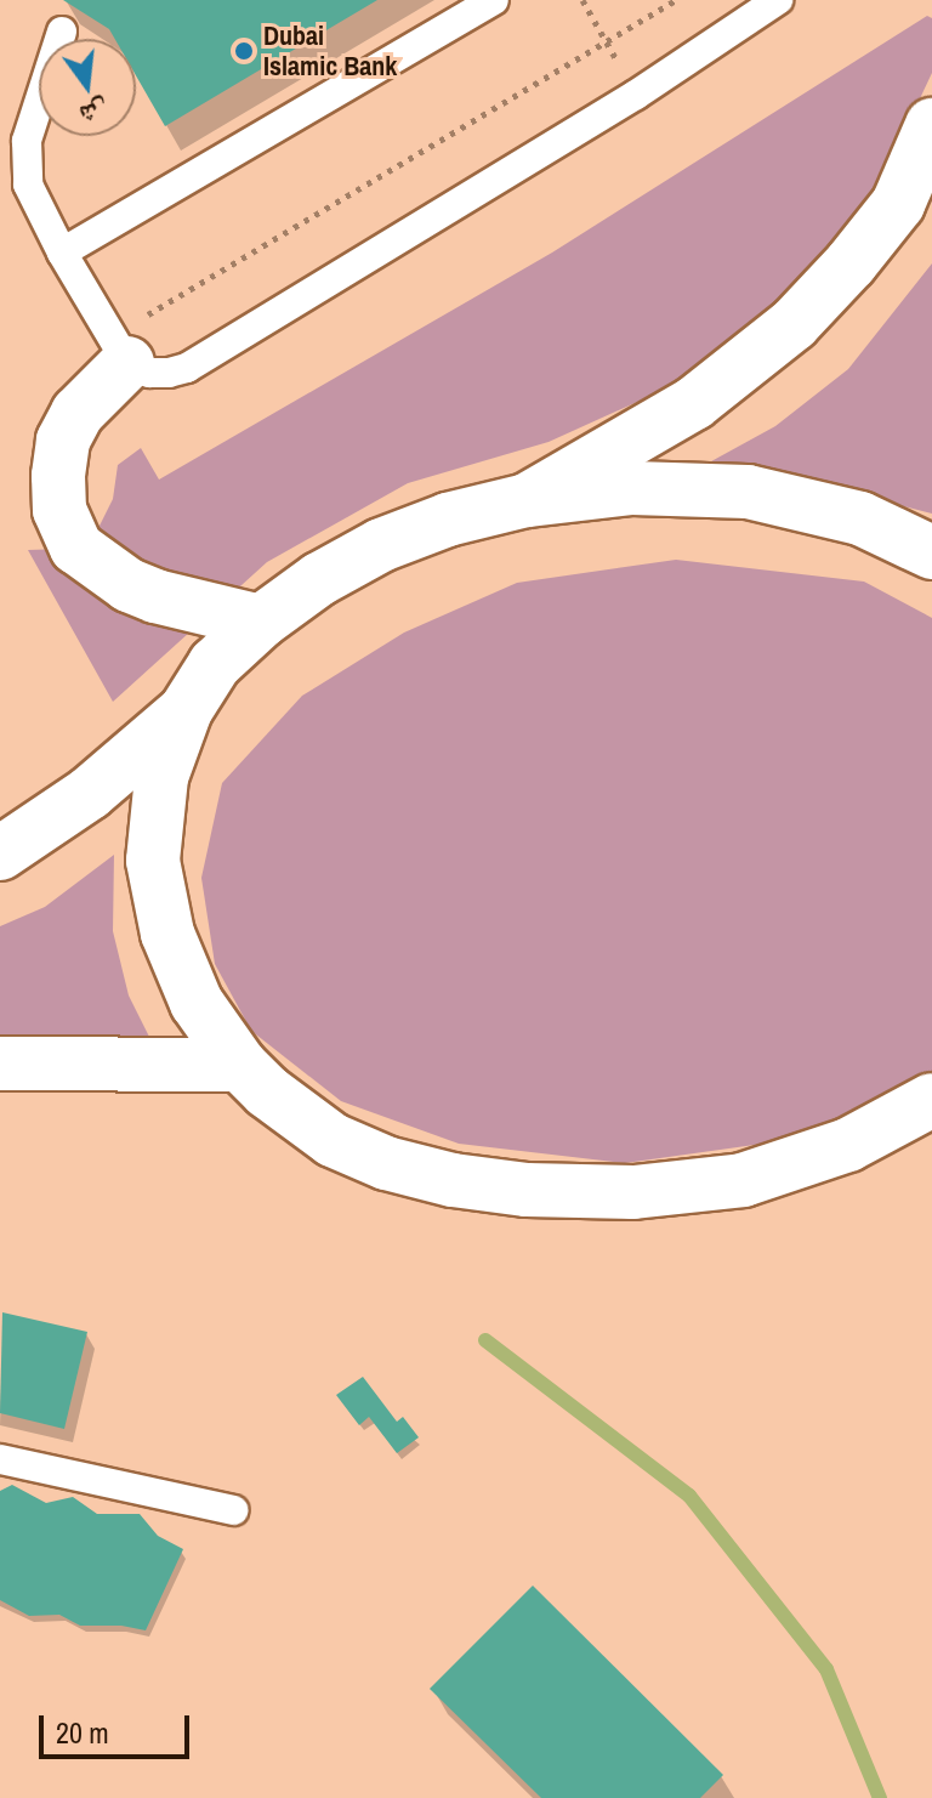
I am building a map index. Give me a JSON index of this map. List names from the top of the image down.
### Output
{
  "places": ["Dubai Islamic Bank"],
  "scale_bar": "20 m",
  "north": "bottom"
}
